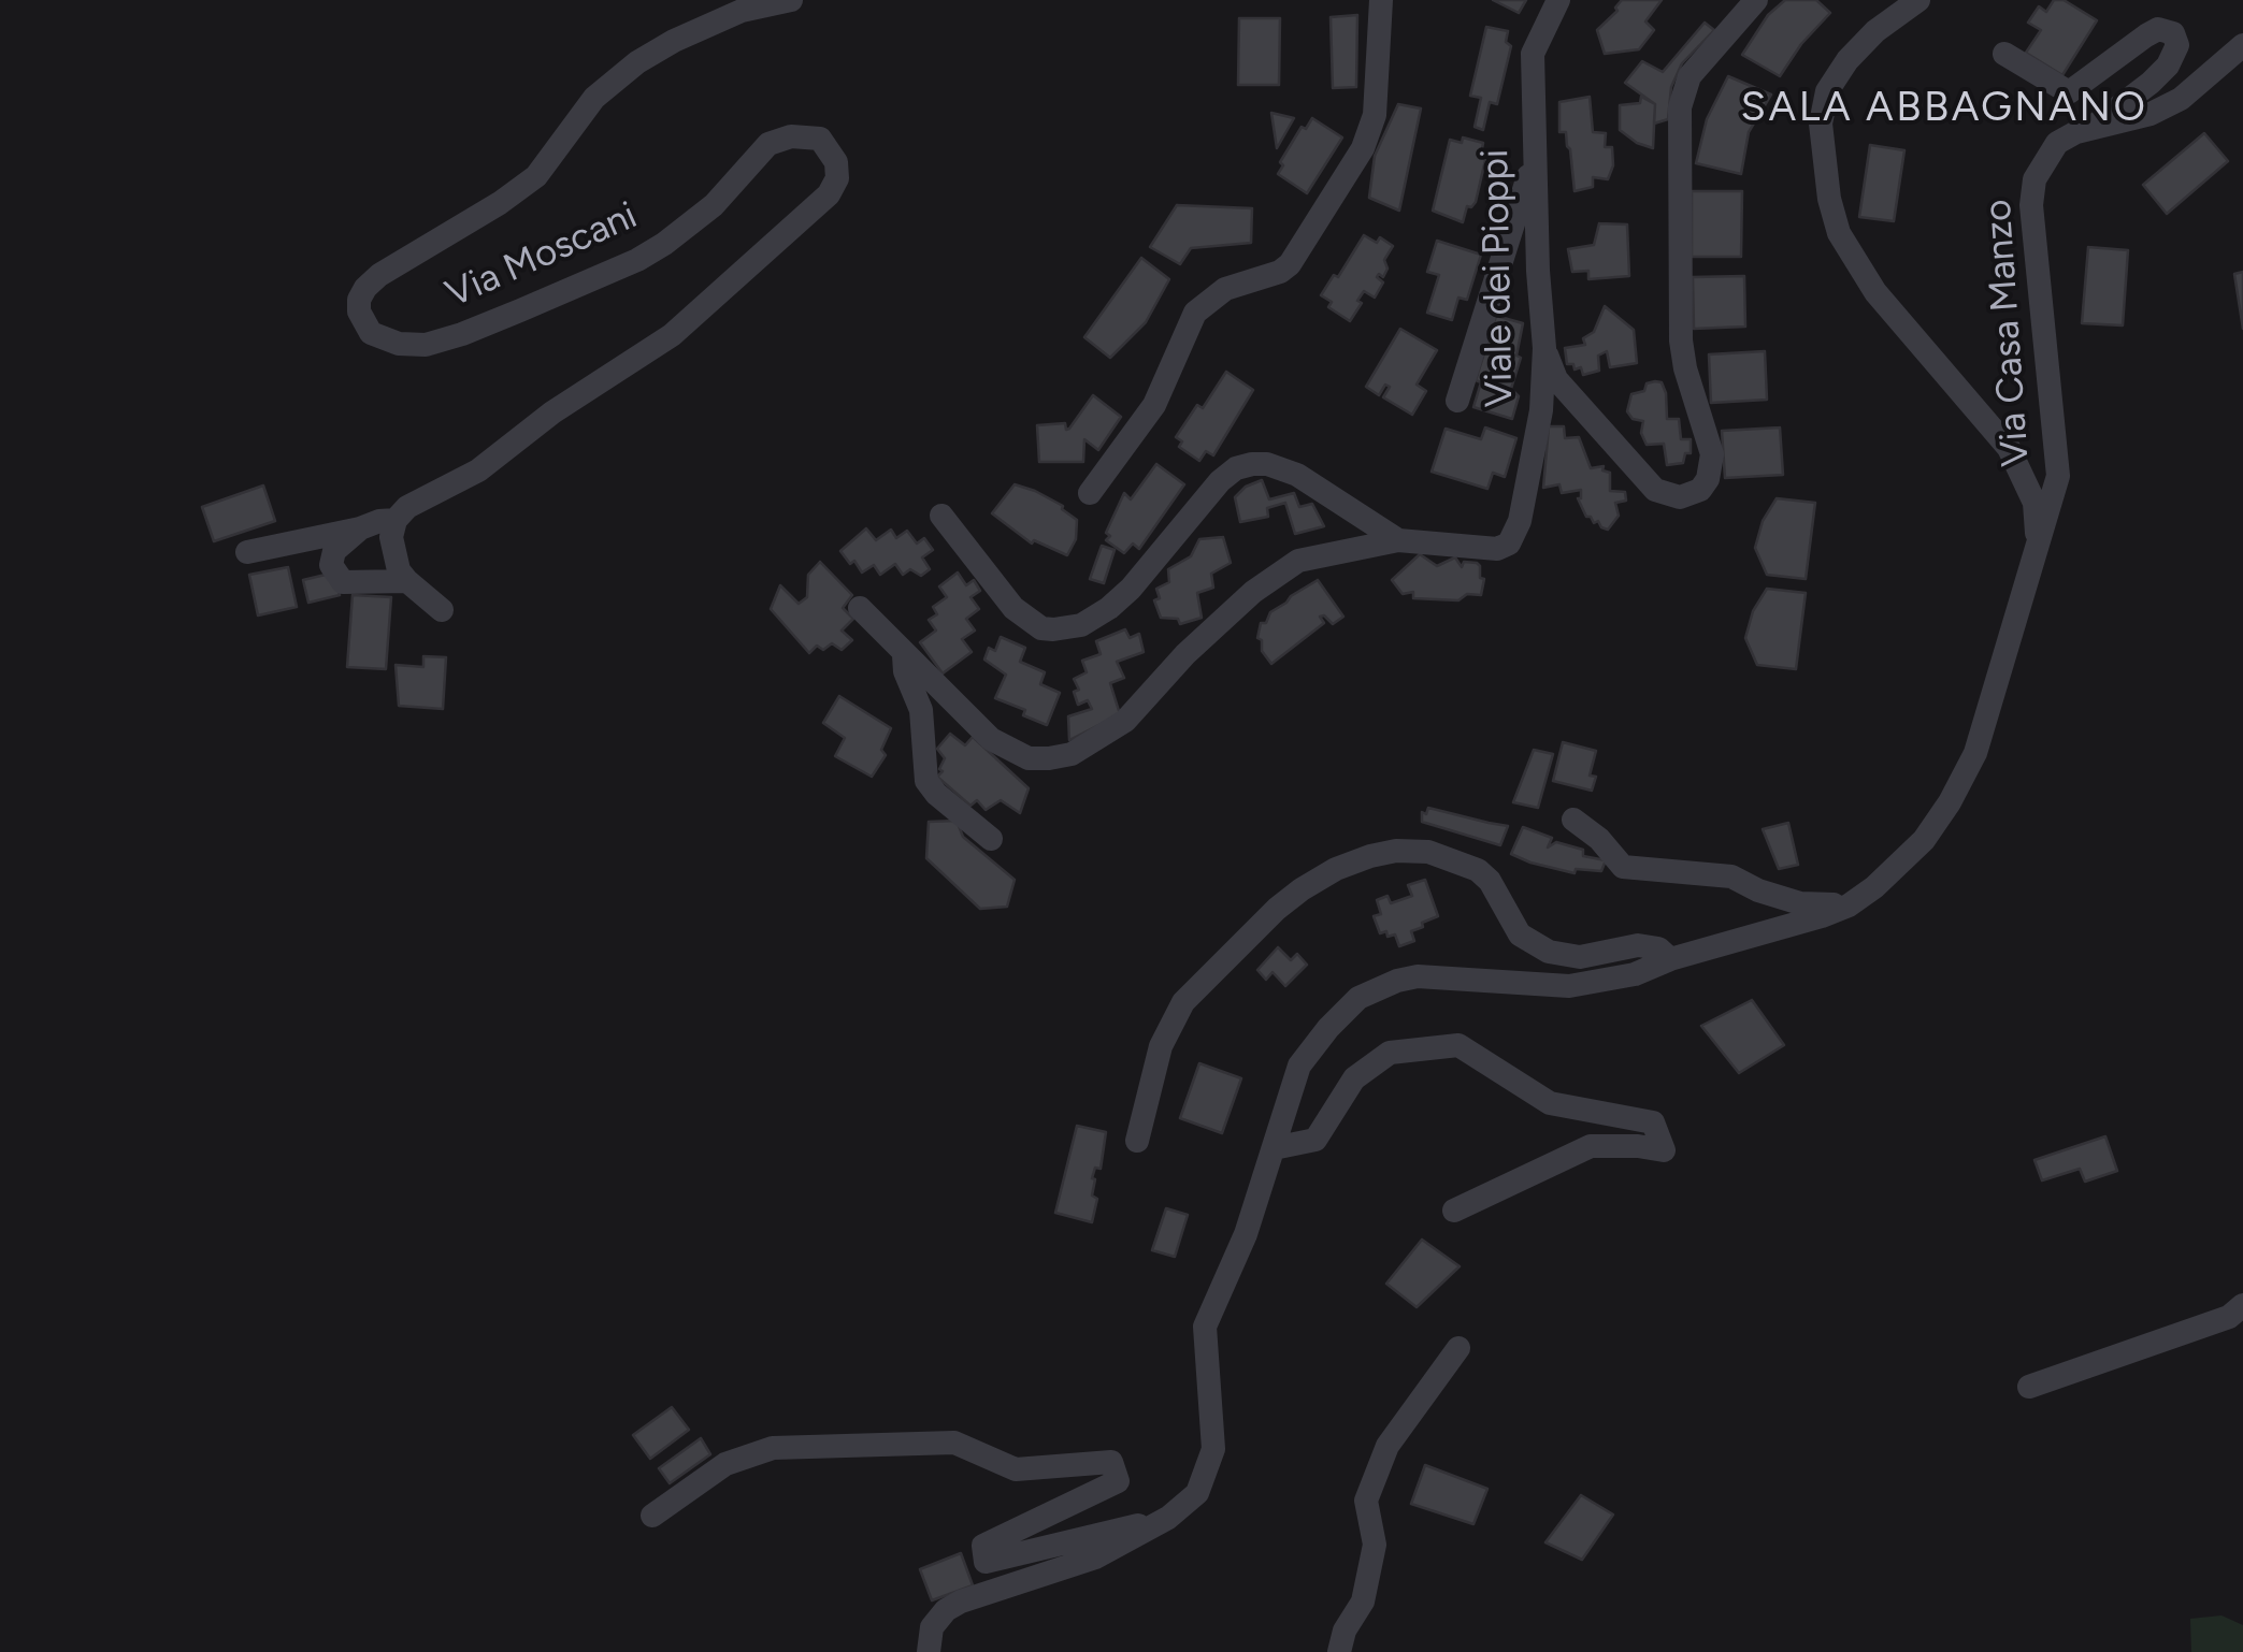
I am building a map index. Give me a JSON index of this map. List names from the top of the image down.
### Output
{
  "streets": {
    "street": ["Via Moscani", "Viale dei Pioppi", "Via Casa Manzo"]
  },
  "districts": ["SALA ABBAGNANO"]
}
